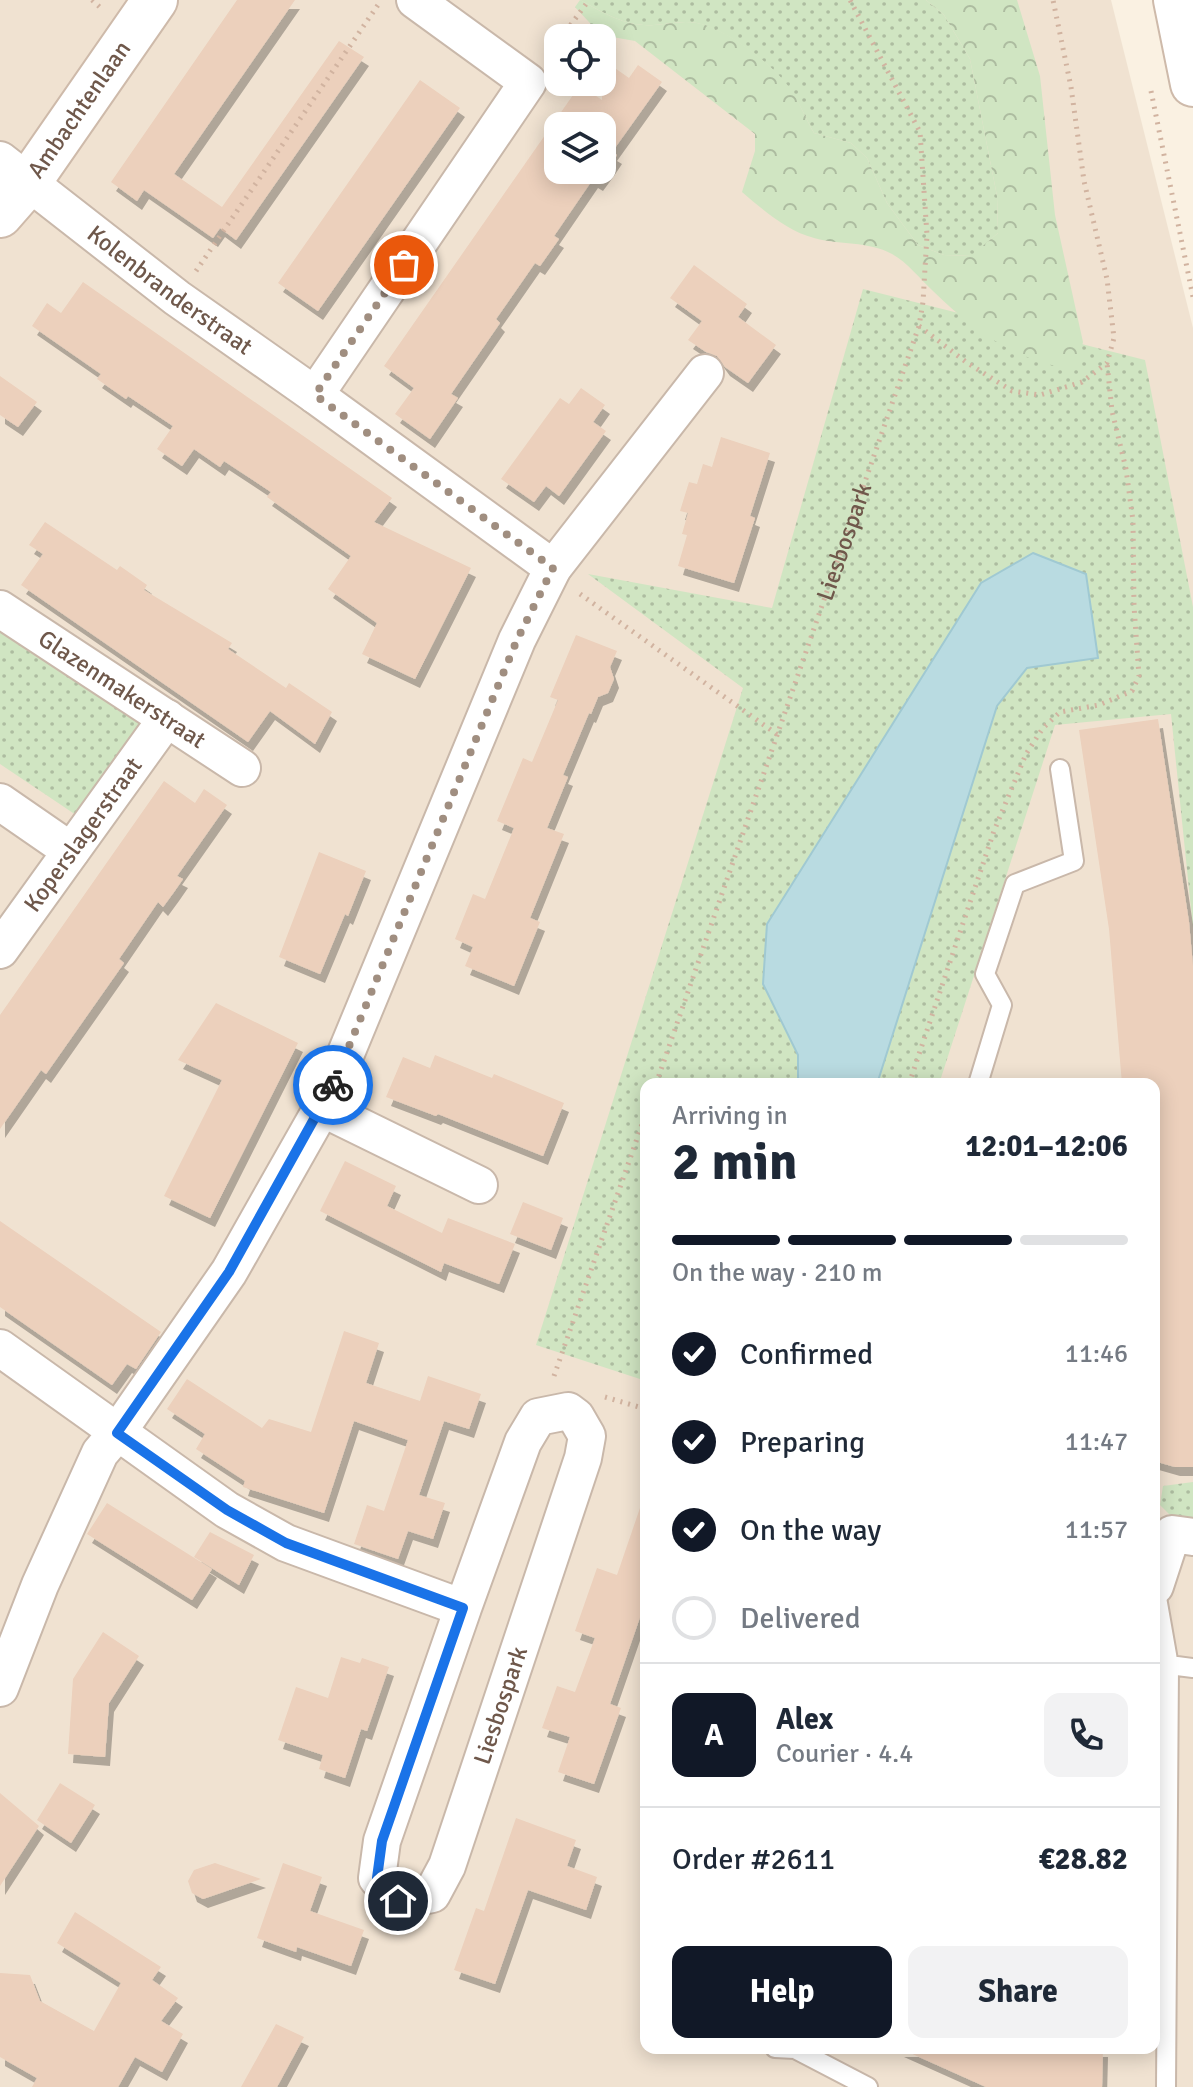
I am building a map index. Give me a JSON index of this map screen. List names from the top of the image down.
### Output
{
  "streets": {
    "street": [
      "Ambachtenlaan",
      "Kolenbranderstraat",
      "Liesbospark",
      "Glazenmakerstraat",
      "Koperslagerstraat"
    ]
  },
  "crossings": [
    ["Ambachtenlaan", "Kolenbranderstraat"],
    ["Glazenmakerstraat", "Koperslagerstraat"]
  ],
  "page": {
    "heading": ["2 min", "Arriving in", "12:01–12:06"],
    "panel": [
      "Alex",
      "Courier · 4.4",
      "Order #2611",
      "€28.82"
    ],
    "bar": "On the way · 210 m",
    "list": [
      ["Confirmed", "11:46"],
      ["Preparing", "11:47"],
      ["On the way", "11:57"],
      "Delivered"
    ],
    "round": "A",
    "buttons": ["Help", "Share"]
  }
}
